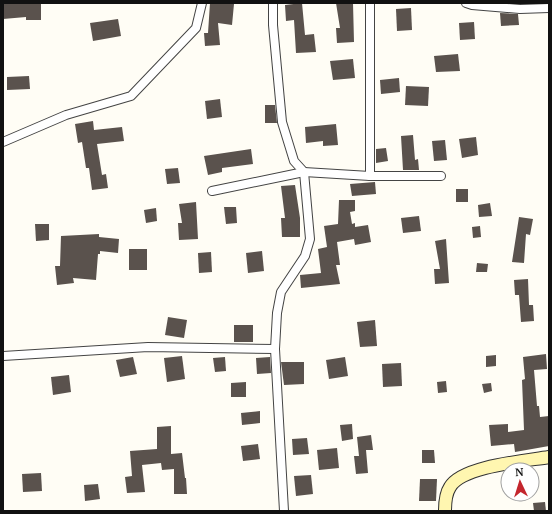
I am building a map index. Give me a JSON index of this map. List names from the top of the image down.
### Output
{
  "north": "top"
}
